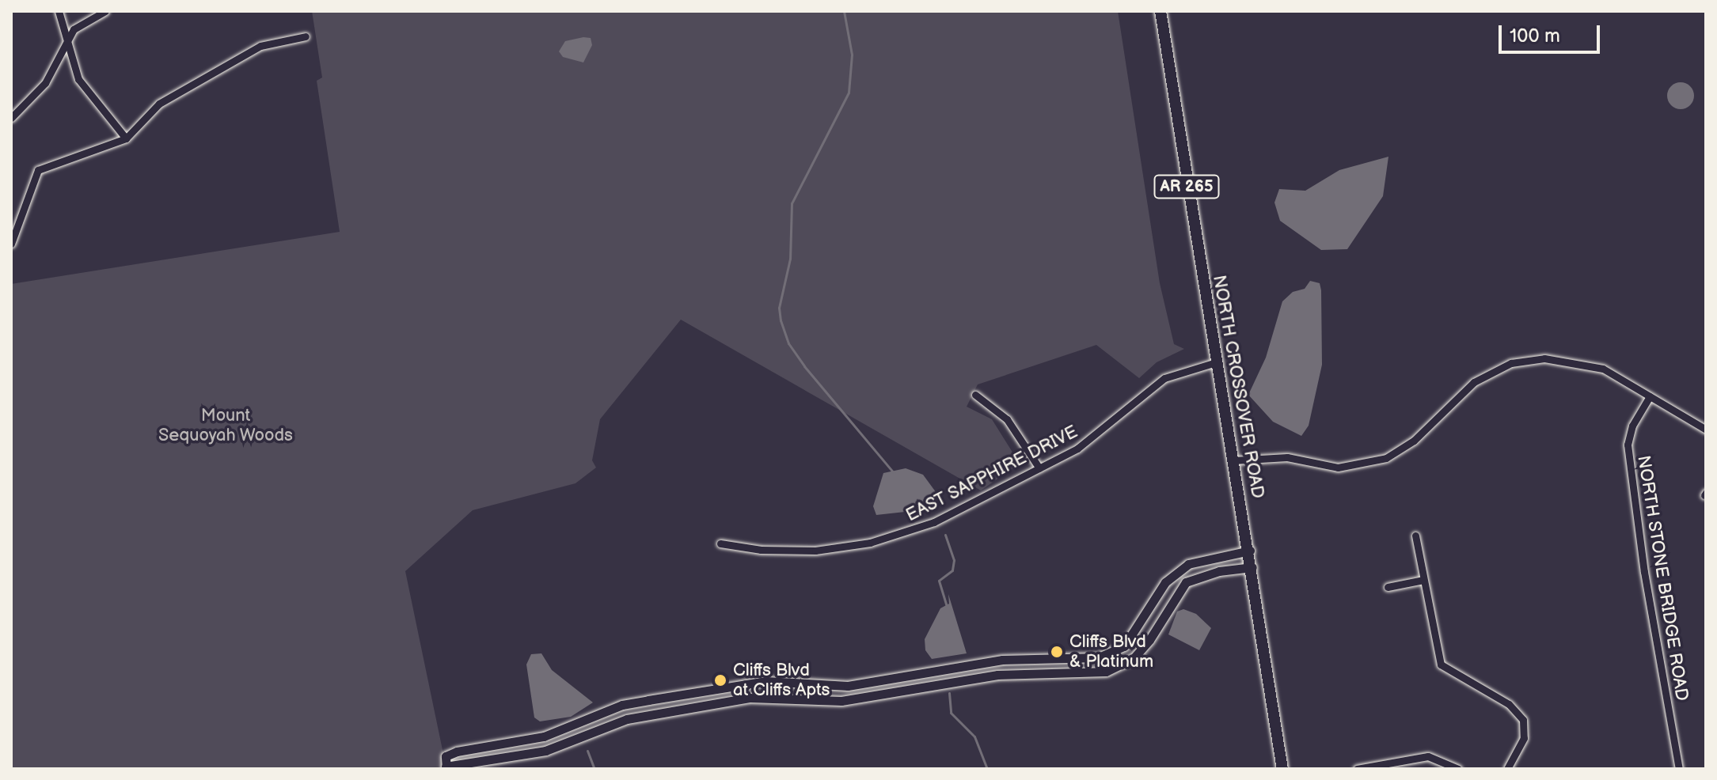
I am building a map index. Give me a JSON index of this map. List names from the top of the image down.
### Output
{
  "streets": {
    "main road": ["AR 265", "NORTH CROSSOVER ROAD"],
    "street": ["EAST SAPPHIRE DRIVE", "NORTH STONE BRIDGE ROAD"]
  },
  "crossings": [
    ["NORTH CROSSOVER ROAD", "EAST SAPPHIRE DRIVE"]
  ],
  "parks": ["Mount Sequoyah Woods"],
  "places": ["Cliffs Blvd & Platinum", "Cliffs Blvd at Cliffs Apts"],
  "scale_bar": "100 m"
}
